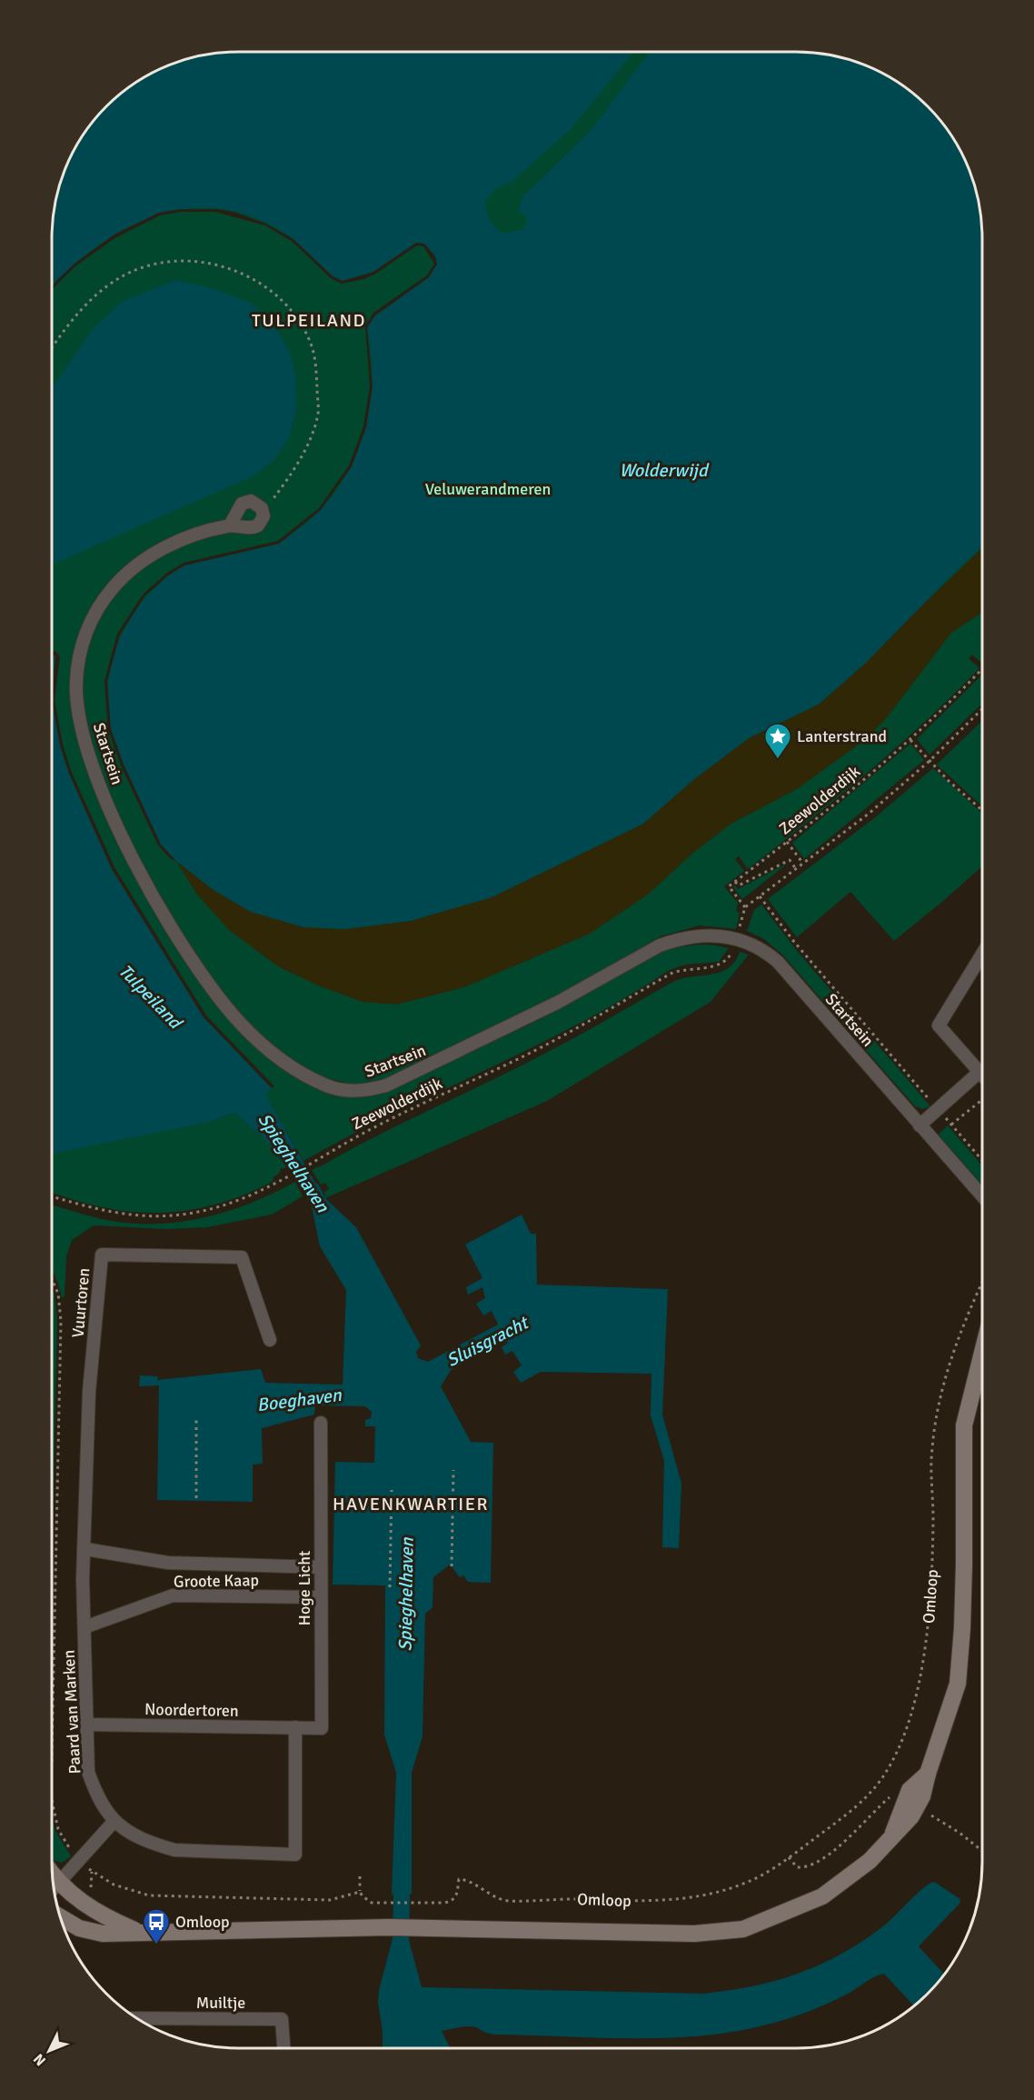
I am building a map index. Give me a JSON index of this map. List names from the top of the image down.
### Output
{
  "streets": {
    "main road": ["Omloop"],
    "street": [
      "Startsein",
      "Vuurtoren",
      "Groote Kaap",
      "Hoge Licht",
      "Noordertoren",
      "Paard van Marken",
      "Muiltje"
    ],
    "path": ["Zeewolderdijk"]
  },
  "crossings": [
    ["Startsein", "Zeewolderdijk"],
    ["Vuurtoren", "Groote Kaap"],
    ["Vuurtoren", "Paard van Marken"],
    ["Groote Kaap", "Hoge Licht"],
    ["Groote Kaap", "Paard van Marken"],
    ["Hoge Licht", "Noordertoren"],
    ["Hoge Licht", "Paard van Marken"],
    ["Noordertoren", "Paard van Marken"]
  ],
  "districts": ["TULPEILAND", "HAVENKWARTIER"],
  "water": [
    "Wolderwijd",
    "Tulpeiland",
    "Spieghelhaven",
    "Sluisgracht",
    "Boeghaven"
  ],
  "parks": ["Veluwerandmeren"],
  "places": {
    "place": ["Lanterstrand"],
    "bus stop": ["Omloop"]
  },
  "north": "bottom left"
}
